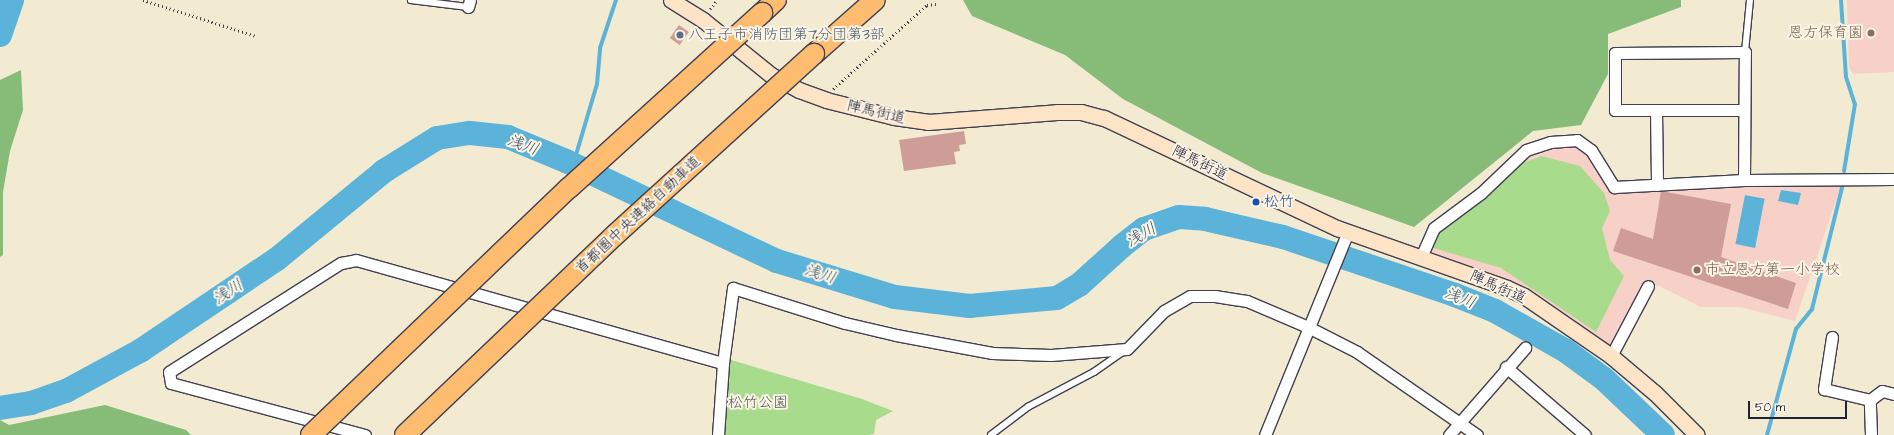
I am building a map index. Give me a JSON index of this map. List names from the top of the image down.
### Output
{
  "streets": {
    "highway": ["首都圏中央連絡自動車道"],
    "main road": ["陣馬街道"]
  },
  "water": ["浅川"],
  "parks": ["松竹公園"],
  "places": [
    "恩方保育園",
    "八王子市消防団第7分団第3部",
    "松竹",
    "市立恩方第一小学校"
  ],
  "scale_bar": "50 m"
}
